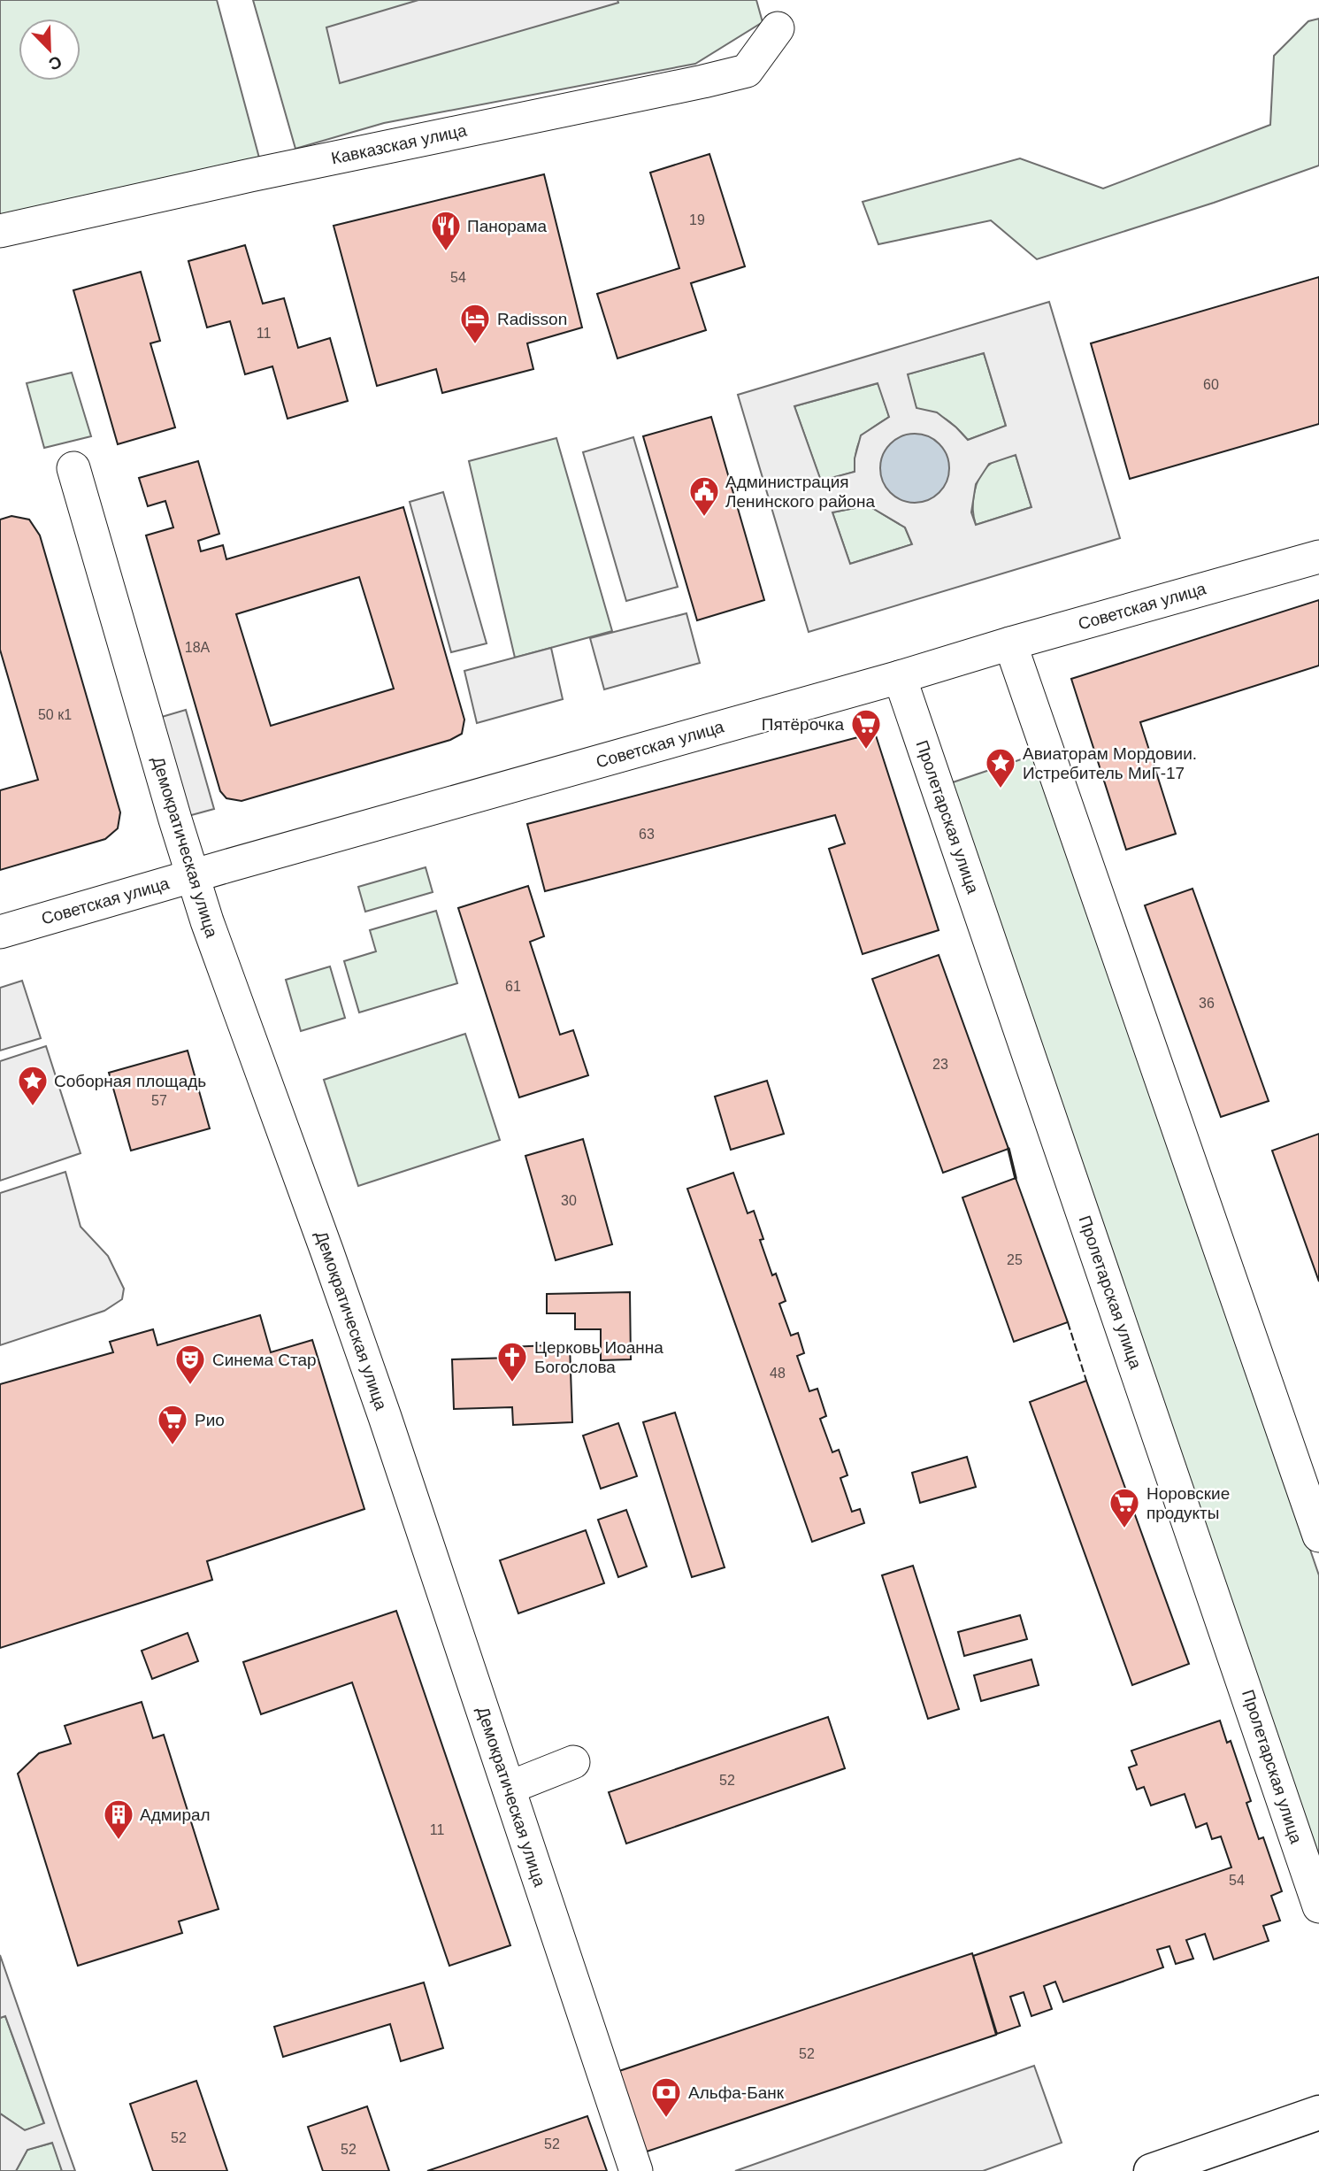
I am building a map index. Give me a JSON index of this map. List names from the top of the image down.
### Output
{
  "streets": {
    "street": [
      "Кавказская улица",
      "Советская улица",
      "Пролетарская улица",
      "Демократическая улица"
    ]
  },
  "crossings": [
    ["Советская улица", "Пролетарская улица"],
    ["Советская улица", "Демократическая улица"]
  ],
  "places": {
    "restaurant": ["Панорама"],
    "hotel": ["Radisson"],
    "public building": ["Администрация Ленинского района"],
    "supermarket": ["Пятёрочка", "Рио", "Норовские продукты"],
    "place": ["Авиаторам Мордовии. Истребитель МиГ-17", "Соборная площадь"],
    "church": ["Церковь Иоанна Богослова"],
    "theatre": ["Синема Стар"],
    "building": ["Адмирал"],
    "bank": ["Альфа-Банк"]
  },
  "house_numbers": [
    "19",
    "54",
    "11",
    "60",
    "18А",
    "50 к1",
    "63",
    "61",
    "36",
    "23",
    "57",
    "30",
    "25",
    "48",
    "52",
    "11",
    "54",
    "52",
    "52",
    "52",
    "52"
  ],
  "north": "bottom right"
}
